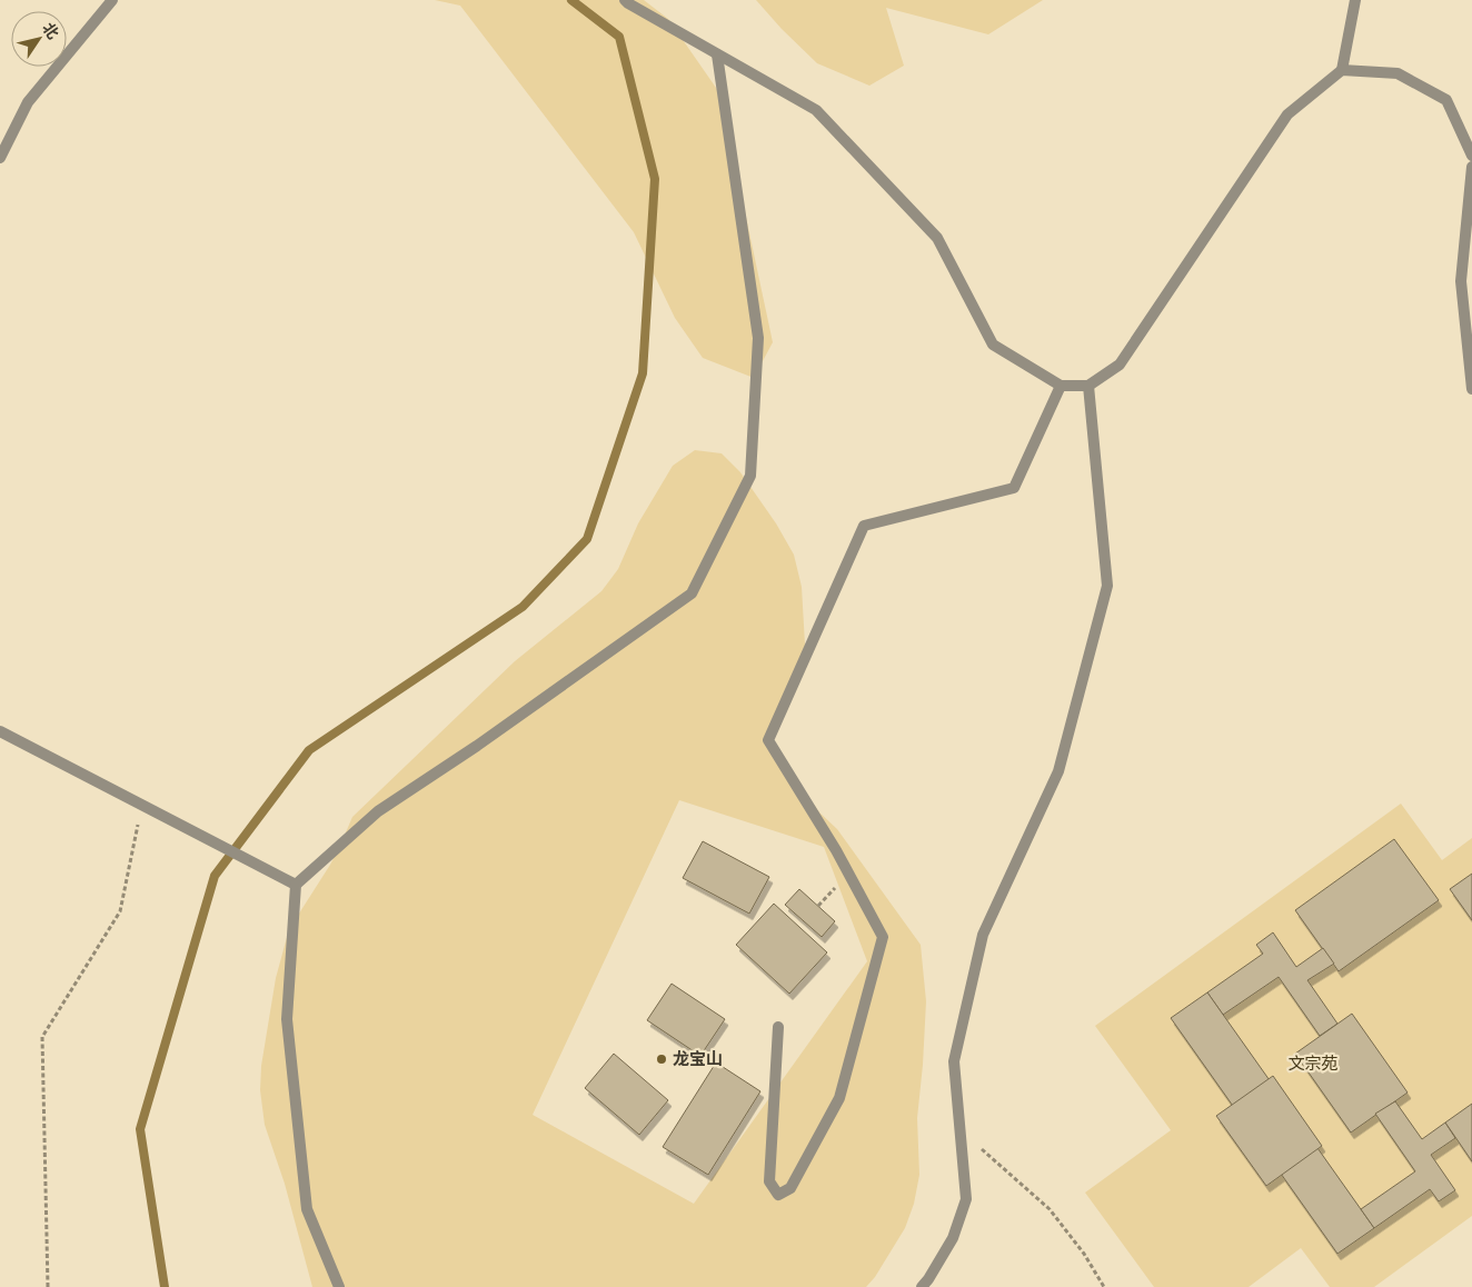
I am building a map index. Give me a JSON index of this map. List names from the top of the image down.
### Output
{
  "parks": ["文宗苑"],
  "places": ["龙宝山"],
  "north": "top right"
}
